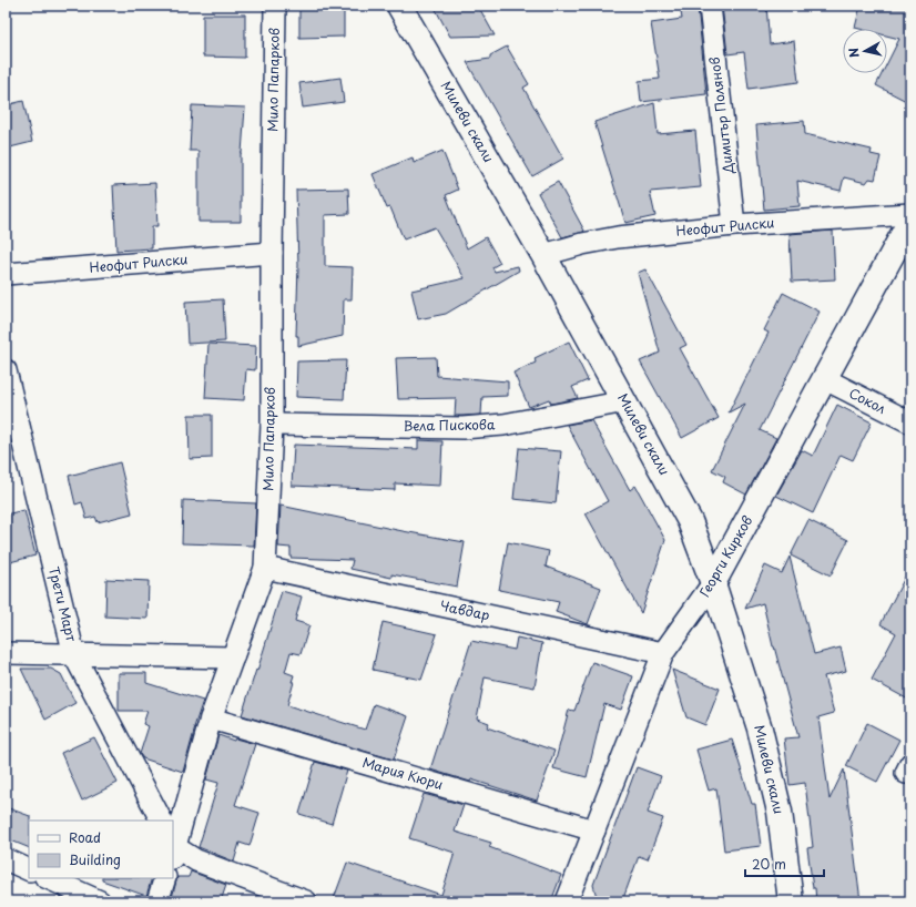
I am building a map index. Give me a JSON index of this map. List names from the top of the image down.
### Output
{
  "streets": {
    "street": [
      "Мило Папарков",
      "Димитър Полянов",
      "Милеви скали",
      "Неофит Рилски",
      "Сокол",
      "Вела Пискова",
      "Георги Кирков",
      "Трети Март",
      "Чавдар",
      "Мария Кюри"
    ]
  },
  "crossings": [
    ["Мило Папарков", "Неофит Рилски"],
    ["Мило Папарков", "Вела Пискова"],
    ["Мило Папарков", "Чавдар"],
    ["Мило Папарков", "Мария Кюри"],
    ["Димитър Полянов", "Неофит Рилски"],
    ["Милеви скали", "Неофит Рилски"],
    ["Милеви скали", "Вела Пискова"],
    ["Милеви скали", "Георги Кирков"],
    ["Сокол", "Георги Кирков"],
    ["Георги Кирков", "Чавдар"],
    ["Георги Кирков", "Мария Кюри"]
  ],
  "legend": ["Road", "Building"],
  "scale_bar": "20 m",
  "north": "left"
}
